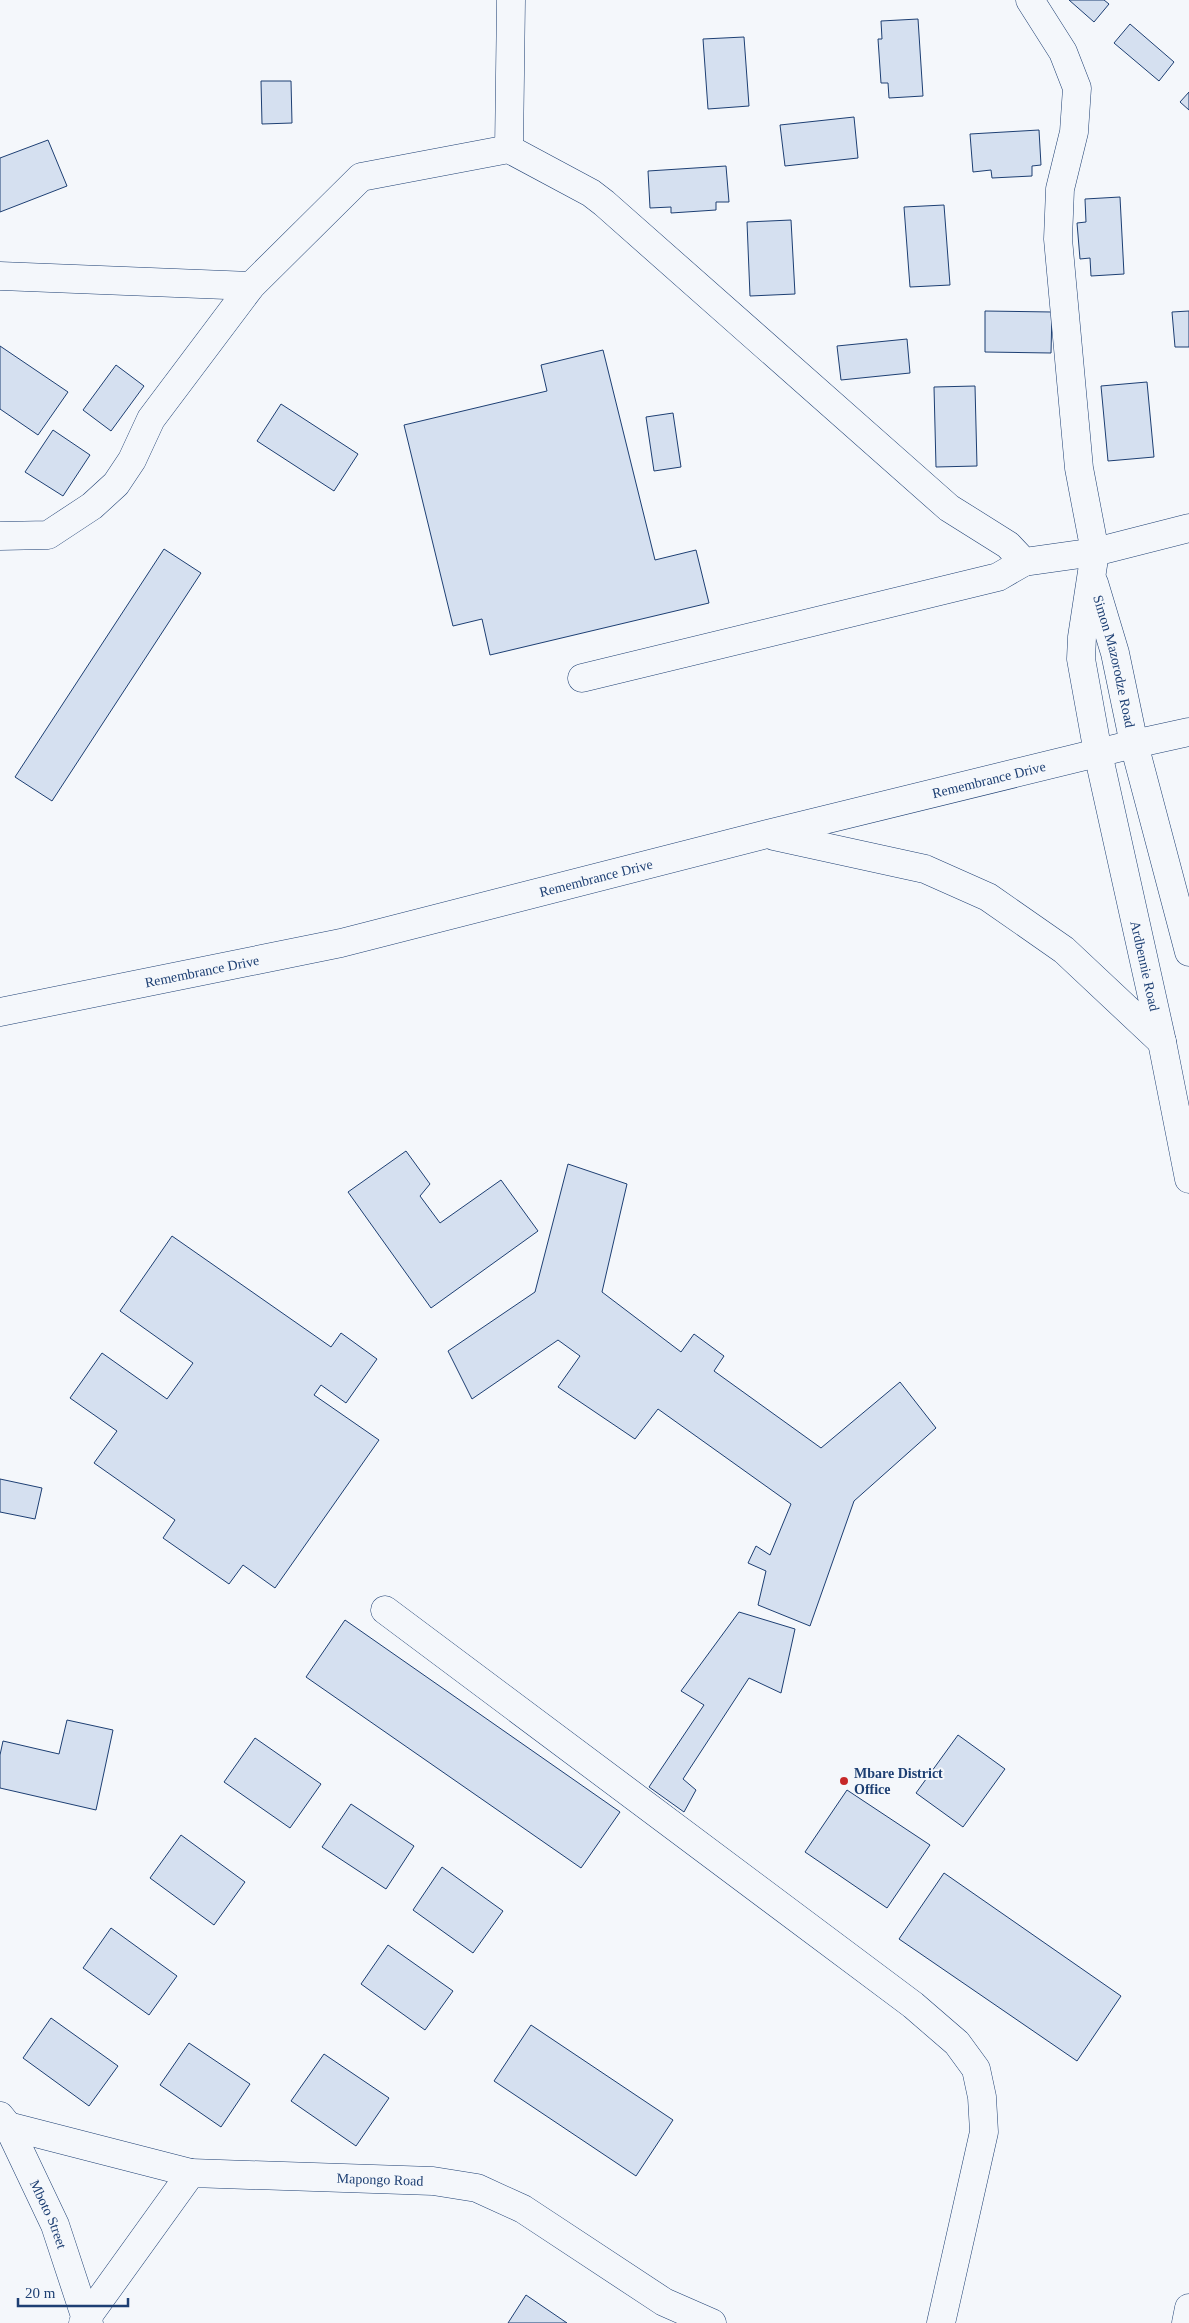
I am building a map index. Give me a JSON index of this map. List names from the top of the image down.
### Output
{
  "streets": {
    "street": [
      "Simon Mazorodze Road",
      "Remembrance Drive",
      "Ardbennie Road",
      "Mapongo Road",
      "Mboto Street"
    ]
  },
  "crossings": [
    ["Simon Mazorodze Road", "Remembrance Drive"],
    ["Simon Mazorodze Road", "Ardbennie Road"],
    ["Remembrance Drive", "Ardbennie Road"],
    ["Mapongo Road", "Mboto Street"]
  ],
  "places": ["Mbare District Office"],
  "scale_bar": "20 m"
}
